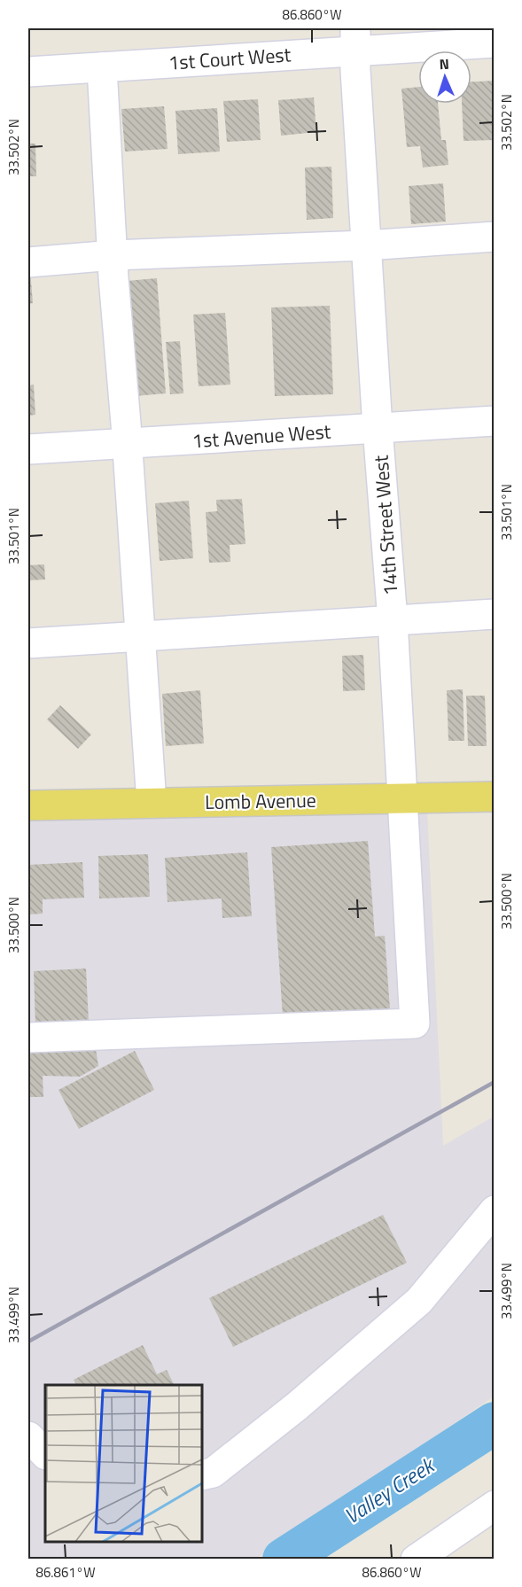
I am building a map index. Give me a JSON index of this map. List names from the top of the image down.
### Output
{
  "streets": {
    "main road": ["Lomb Avenue"],
    "street": ["1st Court West", "1st Avenue West", "14th Street West"]
  },
  "crossings": [
    ["1st Court West", "14th Street West"],
    ["1st Avenue West", "14th Street West"],
    ["14th Street West", "Lomb Avenue"]
  ],
  "water": ["Valley Creek"],
  "north": "top",
  "coordinates": [
    "86.860°W",
    "33.502°N",
    "33.501°N",
    "33.500°N",
    "33.499°N",
    "86.861°W"
  ]
}
